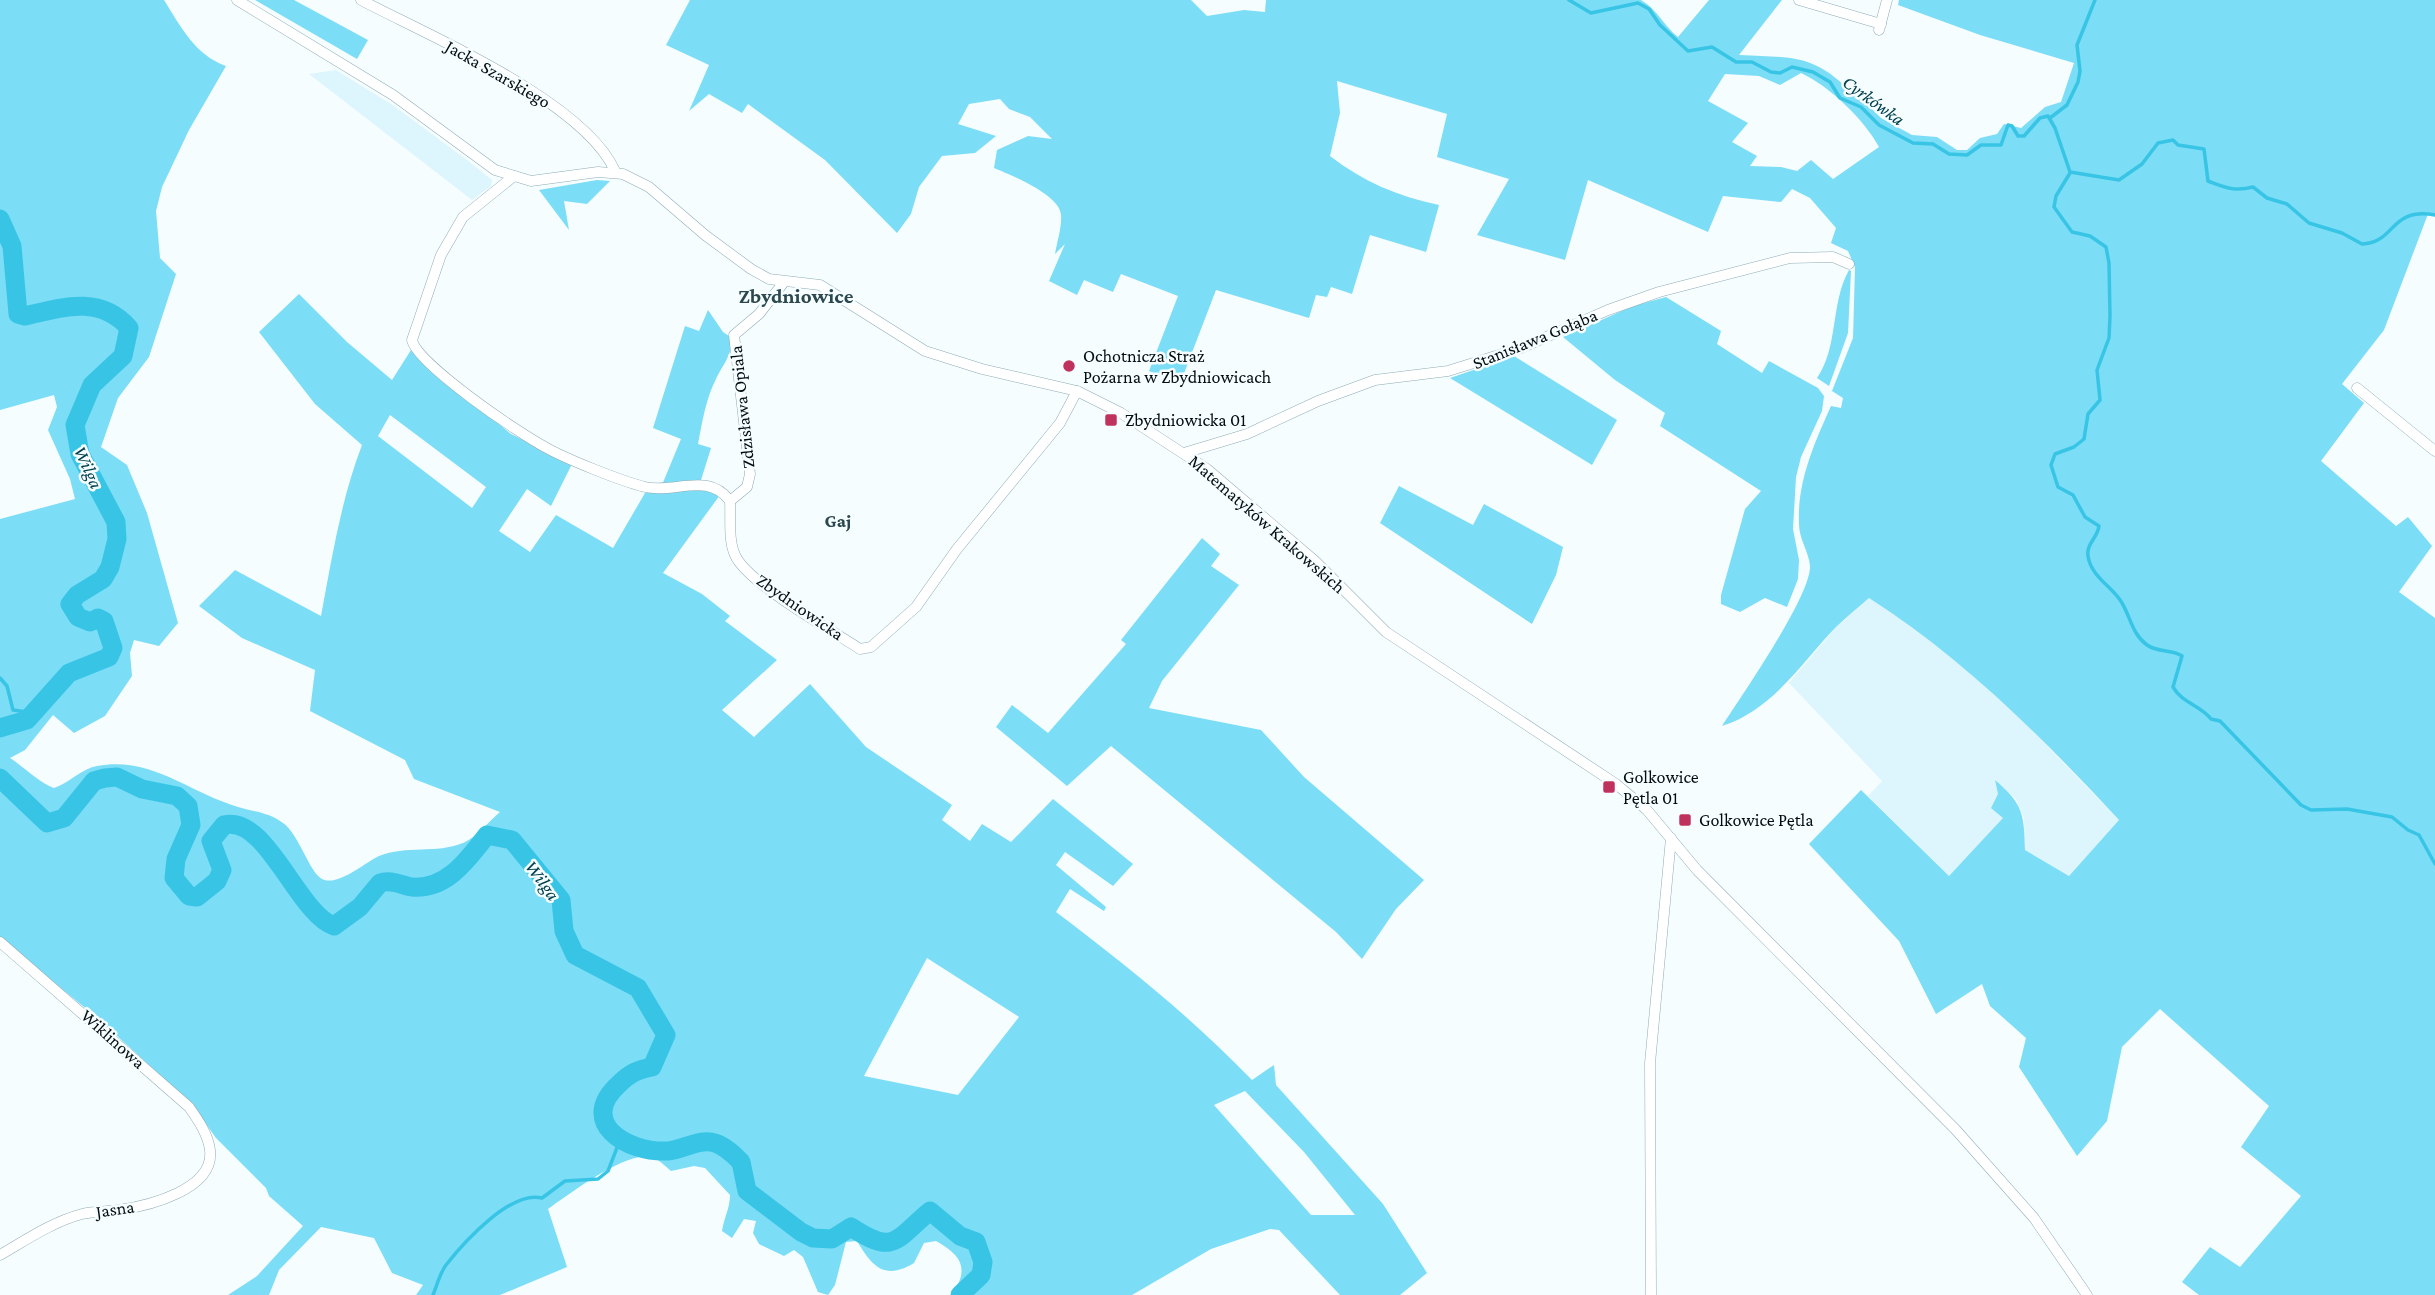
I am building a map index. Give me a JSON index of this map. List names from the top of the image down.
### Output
{
  "streets": {
    "street": [
      "Jacka Szarskiego",
      "Stanisława Gołąba",
      "Zdzisława Opiala",
      "Matematyków Krakowskich",
      "Zbydniowicka",
      "Wiklinowa",
      "Jasna"
    ]
  },
  "crossings": [
    ["Jacka Szarskiego", "Matematyków Krakowskich"],
    ["Stanisława Gołąba", "Matematyków Krakowskich"],
    ["Zdzisława Opiala", "Matematyków Krakowskich"],
    ["Zdzisława Opiala", "Zbydniowicka"],
    ["Matematyków Krakowskich", "Zbydniowicka"],
    ["Wiklinowa", "Jasna"]
  ],
  "districts": ["Zbydniowice", "Gaj"],
  "water": ["Cyrkówka", "Wilga"],
  "places": {
    "other": ["Ochotnicza Straż Pożarna w Zbydniowicach"],
    "transit": ["Zbydniowicka 01", "Golkowice Pętla 01", "Golkowice Pętla"]
  }
}
